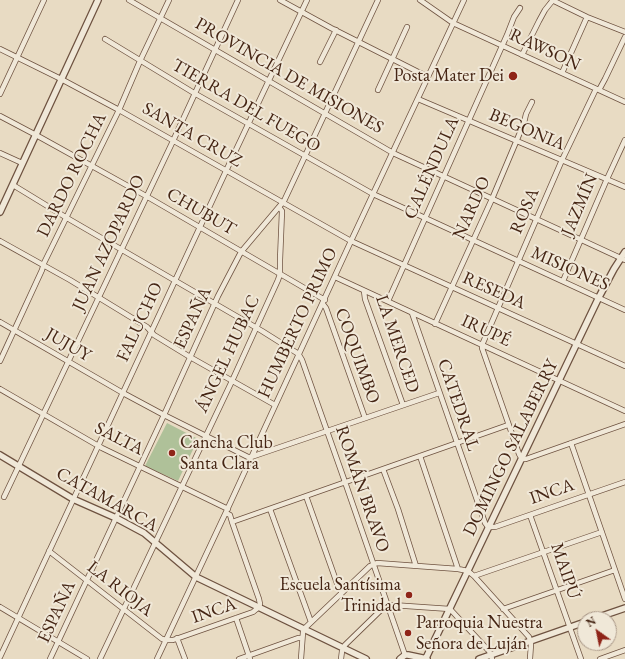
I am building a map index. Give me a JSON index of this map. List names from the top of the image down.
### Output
{
  "streets": {
    "street": [
      "RAWSON",
      "PROVINCIA DE MISIONES",
      "TIERRA DEL FUEGO",
      "BEGONIA",
      "SANTA CRUZ",
      "CALÉNDULA",
      "DARDO ROCHA",
      "JAZMÍN",
      "NARDO",
      "ROSA",
      "CHUBUT",
      "JUAN AZOPARDO",
      "MISIONES",
      "RESEDA",
      "ESPAÑA",
      "FALUCHO",
      "HUMBERTO PRIMO",
      "IRUPÉ",
      "LA MERCED",
      "JUJUY",
      "ÁNGEL HUBAC",
      "COQUIMBO",
      "CATEDRAL",
      "SALTA",
      "DOMINGO SALABERRY",
      "ROMÁN BRAVO",
      "INCA",
      "CATAMARCA",
      "MAIPÚ",
      "LA RIOJA"
    ]
  },
  "crossings": [
    ["RAWSON", "CALÉNDULA"],
    ["RAWSON", "ROSA"],
    ["RAWSON", "HUMBERTO PRIMO"],
    ["PROVINCIA DE MISIONES", "CALÉNDULA"],
    ["PROVINCIA DE MISIONES", "DARDO ROCHA"],
    ["PROVINCIA DE MISIONES", "JAZMÍN"],
    ["PROVINCIA DE MISIONES", "NARDO"],
    ["PROVINCIA DE MISIONES", "ROSA"],
    ["PROVINCIA DE MISIONES", "JUAN AZOPARDO"],
    ["PROVINCIA DE MISIONES", "ESPAÑA"],
    ["PROVINCIA DE MISIONES", "FALUCHO"],
    ["PROVINCIA DE MISIONES", "HUMBERTO PRIMO"],
    ["PROVINCIA DE MISIONES", "DOMINGO SALABERRY"],
    ["TIERRA DEL FUEGO", "DARDO ROCHA"],
    ["TIERRA DEL FUEGO", "JUAN AZOPARDO"],
    ["TIERRA DEL FUEGO", "MISIONES"],
    ["TIERRA DEL FUEGO", "ESPAÑA"],
    ["TIERRA DEL FUEGO", "FALUCHO"],
    ["TIERRA DEL FUEGO", "HUMBERTO PRIMO"],
    ["BEGONIA", "CALÉNDULA"],
    ["BEGONIA", "JAZMÍN"],
    ["BEGONIA", "NARDO"],
    ["BEGONIA", "ROSA"],
    ["BEGONIA", "HUMBERTO PRIMO"],
    ["SANTA CRUZ", "DARDO ROCHA"],
    ["SANTA CRUZ", "JUAN AZOPARDO"],
    ["SANTA CRUZ", "RESEDA"],
    ["SANTA CRUZ", "ESPAÑA"],
    ["SANTA CRUZ", "FALUCHO"],
    ["SANTA CRUZ", "HUMBERTO PRIMO"],
    ["SANTA CRUZ", "ÁNGEL HUBAC"],
    ["CALÉNDULA", "MISIONES"],
    ["CALÉNDULA", "RESEDA"],
    ["CALÉNDULA", "IRUPÉ"],
    ["DARDO ROCHA", "CHUBUT"],
    ["DARDO ROCHA", "JUJUY"],
    ["JAZMÍN", "MISIONES"],
    ["NARDO", "MISIONES"],
    ["NARDO", "RESEDA"],
    ["NARDO", "IRUPÉ"],
    ["ROSA", "MISIONES"],
    ["ROSA", "RESEDA"],
    ["ROSA", "IRUPÉ"],
    ["CHUBUT", "JUAN AZOPARDO"],
    ["CHUBUT", "ESPAÑA"],
    ["CHUBUT", "FALUCHO"],
    ["CHUBUT", "HUMBERTO PRIMO"],
    ["CHUBUT", "ÁNGEL HUBAC"],
    ["CHUBUT", "COQUIMBO"],
    ["JUAN AZOPARDO", "JUJUY"],
    ["JUAN AZOPARDO", "SALTA"],
    ["JUAN AZOPARDO", "CATAMARCA"],
    ["MISIONES", "HUMBERTO PRIMO"],
    ["MISIONES", "DOMINGO SALABERRY"],
    ["RESEDA", "HUMBERTO PRIMO"],
    ["RESEDA", "DOMINGO SALABERRY"],
    ["ESPAÑA", "JUJUY"],
    ["ESPAÑA", "ÁNGEL HUBAC"],
    ["ESPAÑA", "SALTA"],
    ["ESPAÑA", "CATAMARCA"],
    ["ESPAÑA", "LA RIOJA"],
    ["FALUCHO", "JUJUY"],
    ["FALUCHO", "SALTA"],
    ["FALUCHO", "CATAMARCA"],
    ["FALUCHO", "LA RIOJA"],
    ["HUMBERTO PRIMO", "IRUPÉ"],
    ["HUMBERTO PRIMO", "JUJUY"],
    ["HUMBERTO PRIMO", "COQUIMBO"],
    ["HUMBERTO PRIMO", "SALTA"],
    ["HUMBERTO PRIMO", "ROMÁN BRAVO"],
    ["HUMBERTO PRIMO", "CATAMARCA"],
    ["HUMBERTO PRIMO", "LA RIOJA"],
    ["IRUPÉ", "LA MERCED"],
    ["IRUPÉ", "CATEDRAL"],
    ["IRUPÉ", "DOMINGO SALABERRY"],
    ["JUJUY", "ÁNGEL HUBAC"],
    ["ÁNGEL HUBAC", "SALTA"],
    ["ÁNGEL HUBAC", "CATAMARCA"],
    ["ÁNGEL HUBAC", "LA RIOJA"],
    ["CATEDRAL", "DOMINGO SALABERRY"],
    ["CATEDRAL", "INCA"],
    ["DOMINGO SALABERRY", "INCA"],
    ["INCA", "CATAMARCA"],
    ["INCA", "MAIPÚ"]
  ],
  "places": [
    "Posta Mater Dei",
    "Cancha Club Santa Clara",
    "Escuela Santísima Trinidad",
    "Parroquia Nuestra Señora de Luján"
  ],
  "north": "top left"
}
